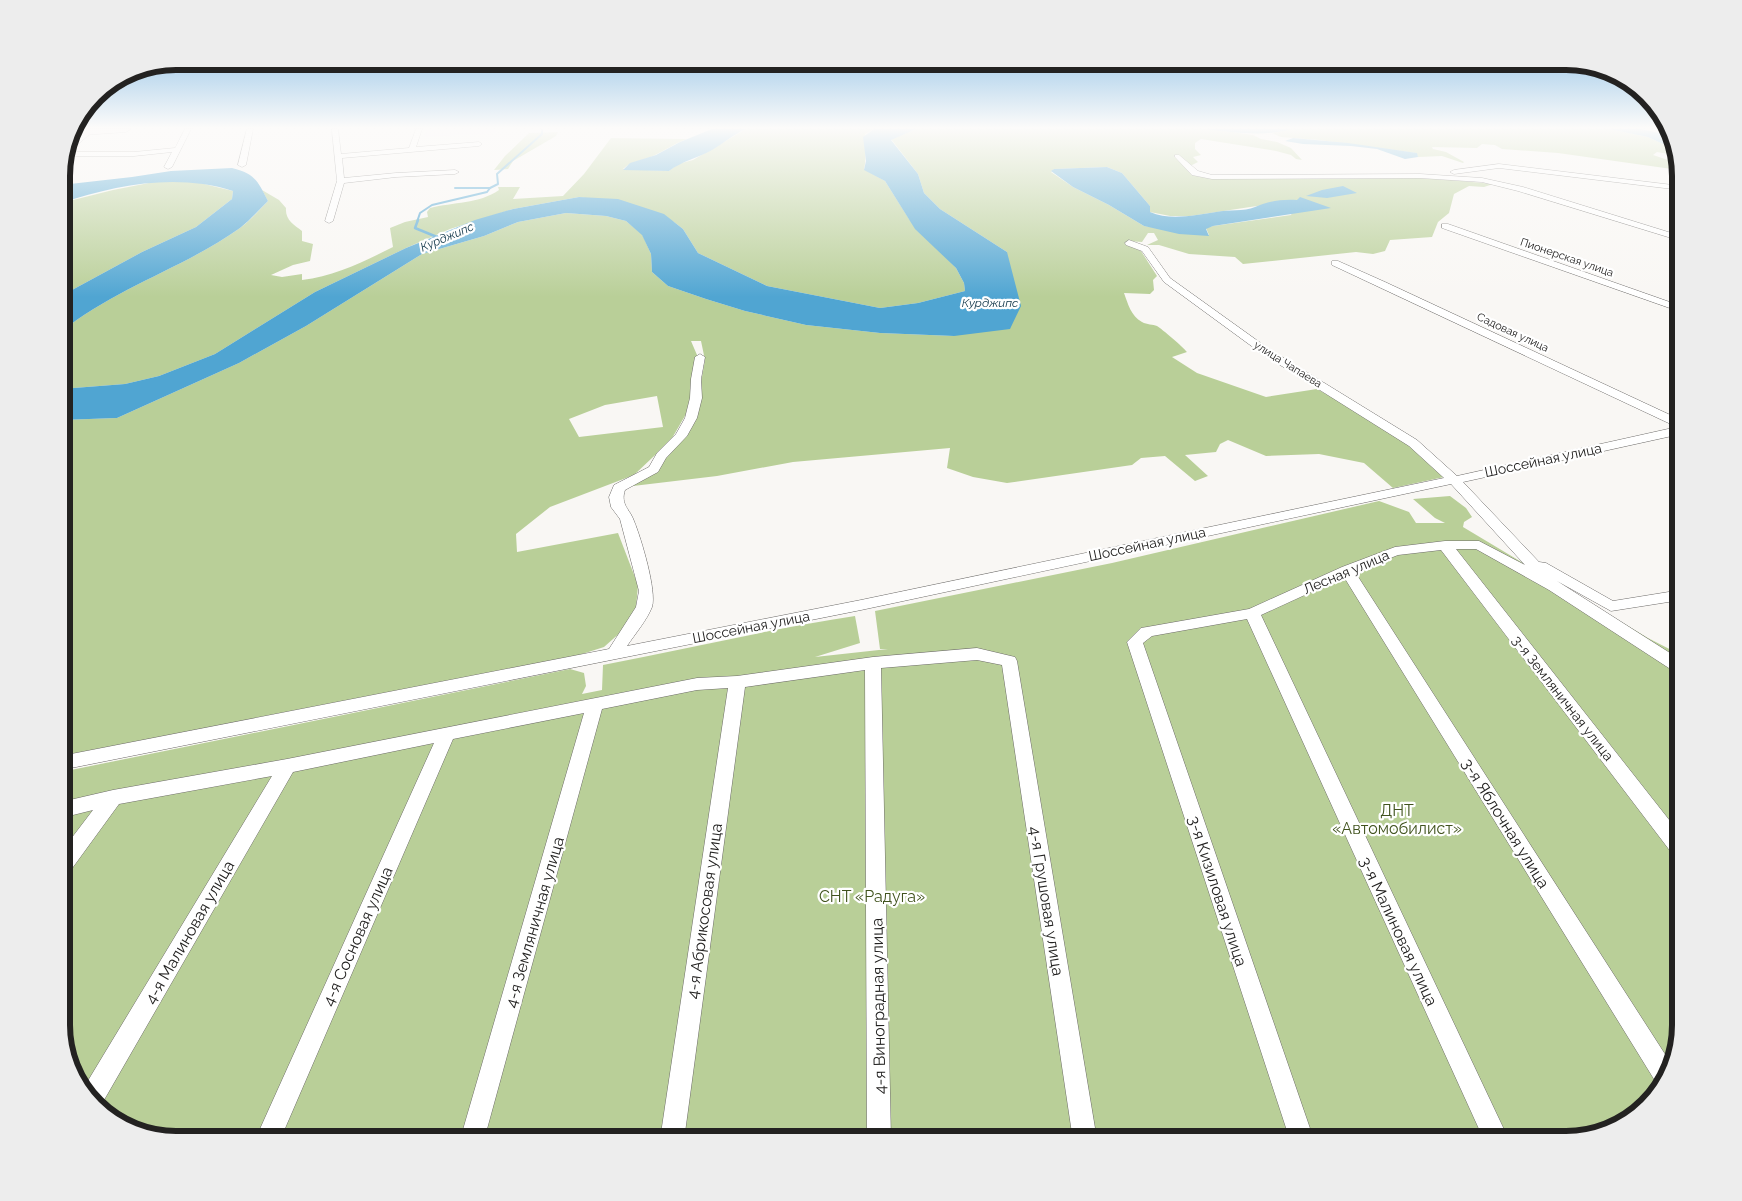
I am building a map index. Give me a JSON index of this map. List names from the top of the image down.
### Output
{
  "streets": {
    "street": [
      "Пионерская улица",
      "Садовая улица",
      "улица Чапаева",
      "Шоссейная улица",
      "Лесная улица",
      "3-я Земляничная улица",
      "3-я Яблочная улица",
      "3-я Кизиловая улица",
      "4-я Грушовая улица",
      "4-я Абрикосовая улица",
      "4-я Земляничная улица",
      "3-я Малиновая улица",
      "4-я Малиновая улица",
      "4-я Сосновая улица",
      "4-я Виноградная улица"
    ]
  },
  "crossings": [
    ["улица Чапаева", "Шоссейная улица"],
    ["улица Чапаева", "Лесная улица"],
    ["Шоссейная улица", "Лесная улица"],
    ["Лесная улица", "3-я Земляничная улица"],
    ["Лесная улица", "3-я Яблочная улица"],
    ["Лесная улица", "3-я Кизиловая улица"],
    ["Лесная улица", "3-я Малиновая улица"],
    ["4-я Грушовая улица", "4-я Виноградная улица"]
  ],
  "water": ["Курджипс"],
  "parks": ["ДНТ «Автомобилист»", "СНТ «Радуга»"]
}
